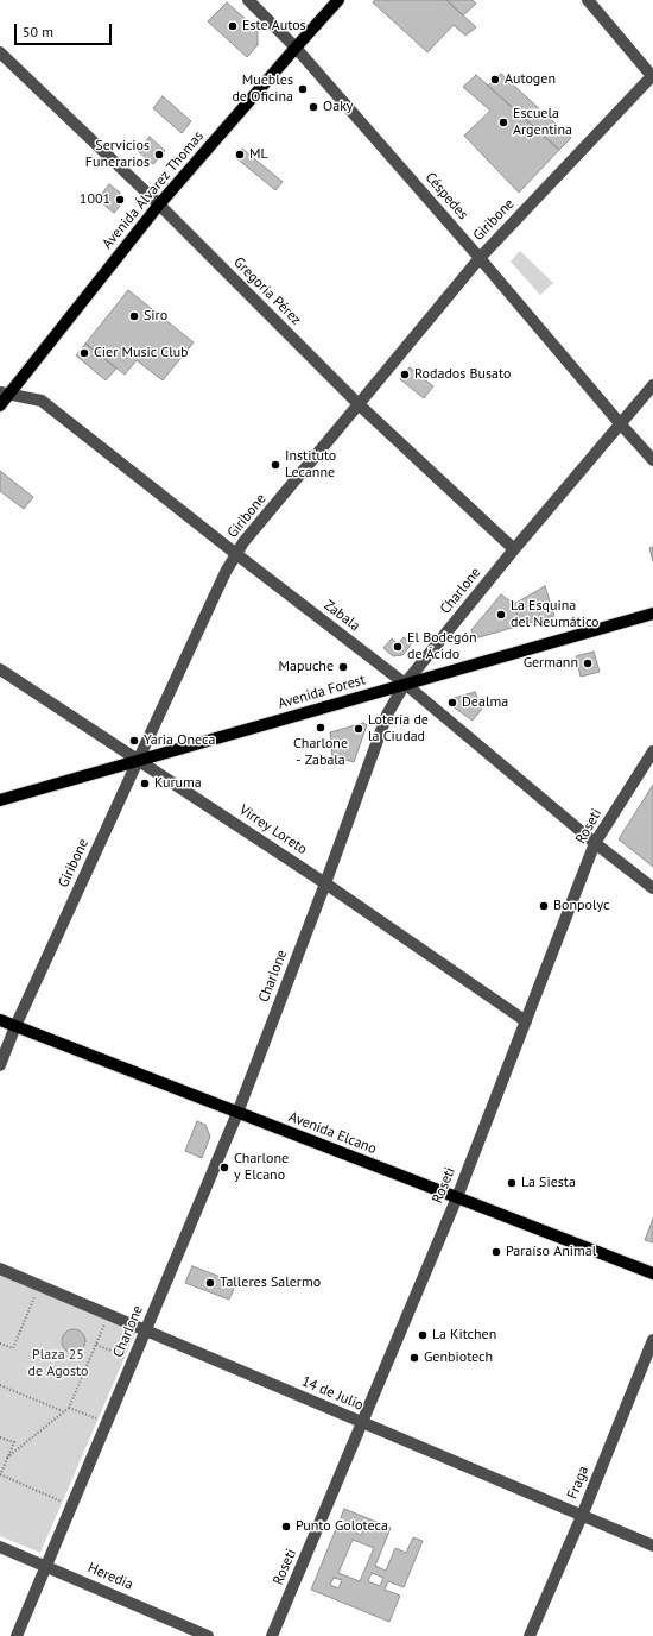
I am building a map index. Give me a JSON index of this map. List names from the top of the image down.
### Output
{
  "streets": {
    "main road": ["Avenida Álvarez Thomas", "Avenida Forest", "Avenida Elcano"],
    "street": [
      "Céspedes",
      "Giribone",
      "Gregoria Pérez",
      "Charlone",
      "Zabala",
      "Roseti",
      "Virrey Loreto",
      "14 de Julio",
      "Fraga",
      "Heredia"
    ]
  },
  "crossings": [
    ["Avenida Álvarez Thomas", "Céspedes"],
    ["Avenida Álvarez Thomas", "Gregoria Pérez"],
    ["Avenida Álvarez Thomas", "Zabala"],
    ["Céspedes", "Giribone"],
    ["Céspedes", "Charlone"],
    ["Giribone", "Gregoria Pérez"],
    ["Giribone", "Zabala"],
    ["Giribone", "Avenida Forest"],
    ["Giribone", "Virrey Loreto"],
    ["Giribone", "Avenida Elcano"],
    ["Gregoria Pérez", "Charlone"],
    ["Charlone", "Zabala"],
    ["Charlone", "Avenida Forest"],
    ["Charlone", "Virrey Loreto"],
    ["Charlone", "Avenida Elcano"],
    ["Charlone", "14 de Julio"],
    ["Charlone", "Heredia"],
    ["Zabala", "Avenida Forest"],
    ["Zabala", "Roseti"],
    ["Avenida Forest", "Virrey Loreto"],
    ["Roseti", "Virrey Loreto"],
    ["Roseti", "Avenida Elcano"],
    ["Roseti", "14 de Julio"],
    ["14 de Julio", "Fraga"]
  ],
  "parks": ["Plaza 25 de Agosto"],
  "places": [
    "Este Autos",
    "Autogen",
    "Muebles de Oficina",
    "Oaky",
    "Escuela Argentina",
    "Servicios Funerarios",
    "ML",
    "1001",
    "Siro",
    "Cier Music Club",
    "Rodados Busato",
    "Instituto Lecanne",
    "La Esquina del Neumático",
    "El Bodegón de Ácido",
    "Germann",
    "Mapuche",
    "Dealma",
    "Charlone - Zabala",
    "Lotería de la Ciudad",
    "Yaria Oneca",
    "Kuruma",
    "Bonpolyc",
    "Charlone y Elcano",
    "La Siesta",
    "Paraíso Animal",
    "Talleres Salermo",
    "La Kitchen",
    "Genbiotech",
    "Punto Goloteca"
  ],
  "scale_bar": "50 m"
}
